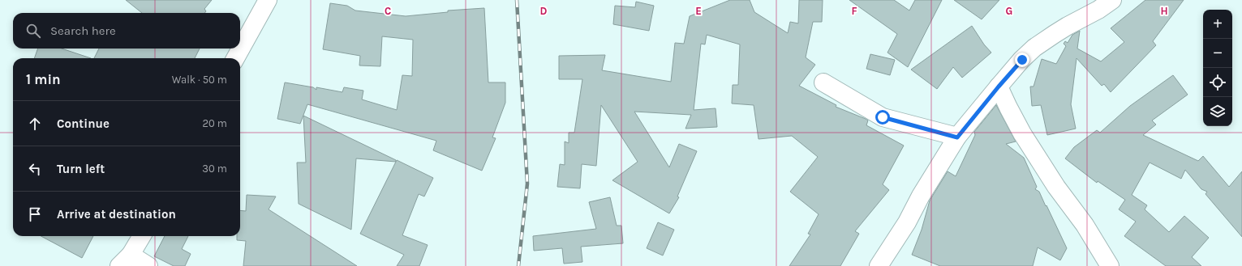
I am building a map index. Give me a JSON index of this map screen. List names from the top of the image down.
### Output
{
  "page": {
    "map_buttons": ["+", "−"],
    "search": "Search here",
    "heading": ["1 min", "Walk · 50 m"],
    "list": [
      ["Continue", "20 m"],
      ["Turn left", "30 m"],
      "Arrive at destination"
    ]
  },
  "grid": {
    "columns": [
      "C",
      "D",
      "E",
      "F",
      "G",
      "H"
    ]
  }
}
